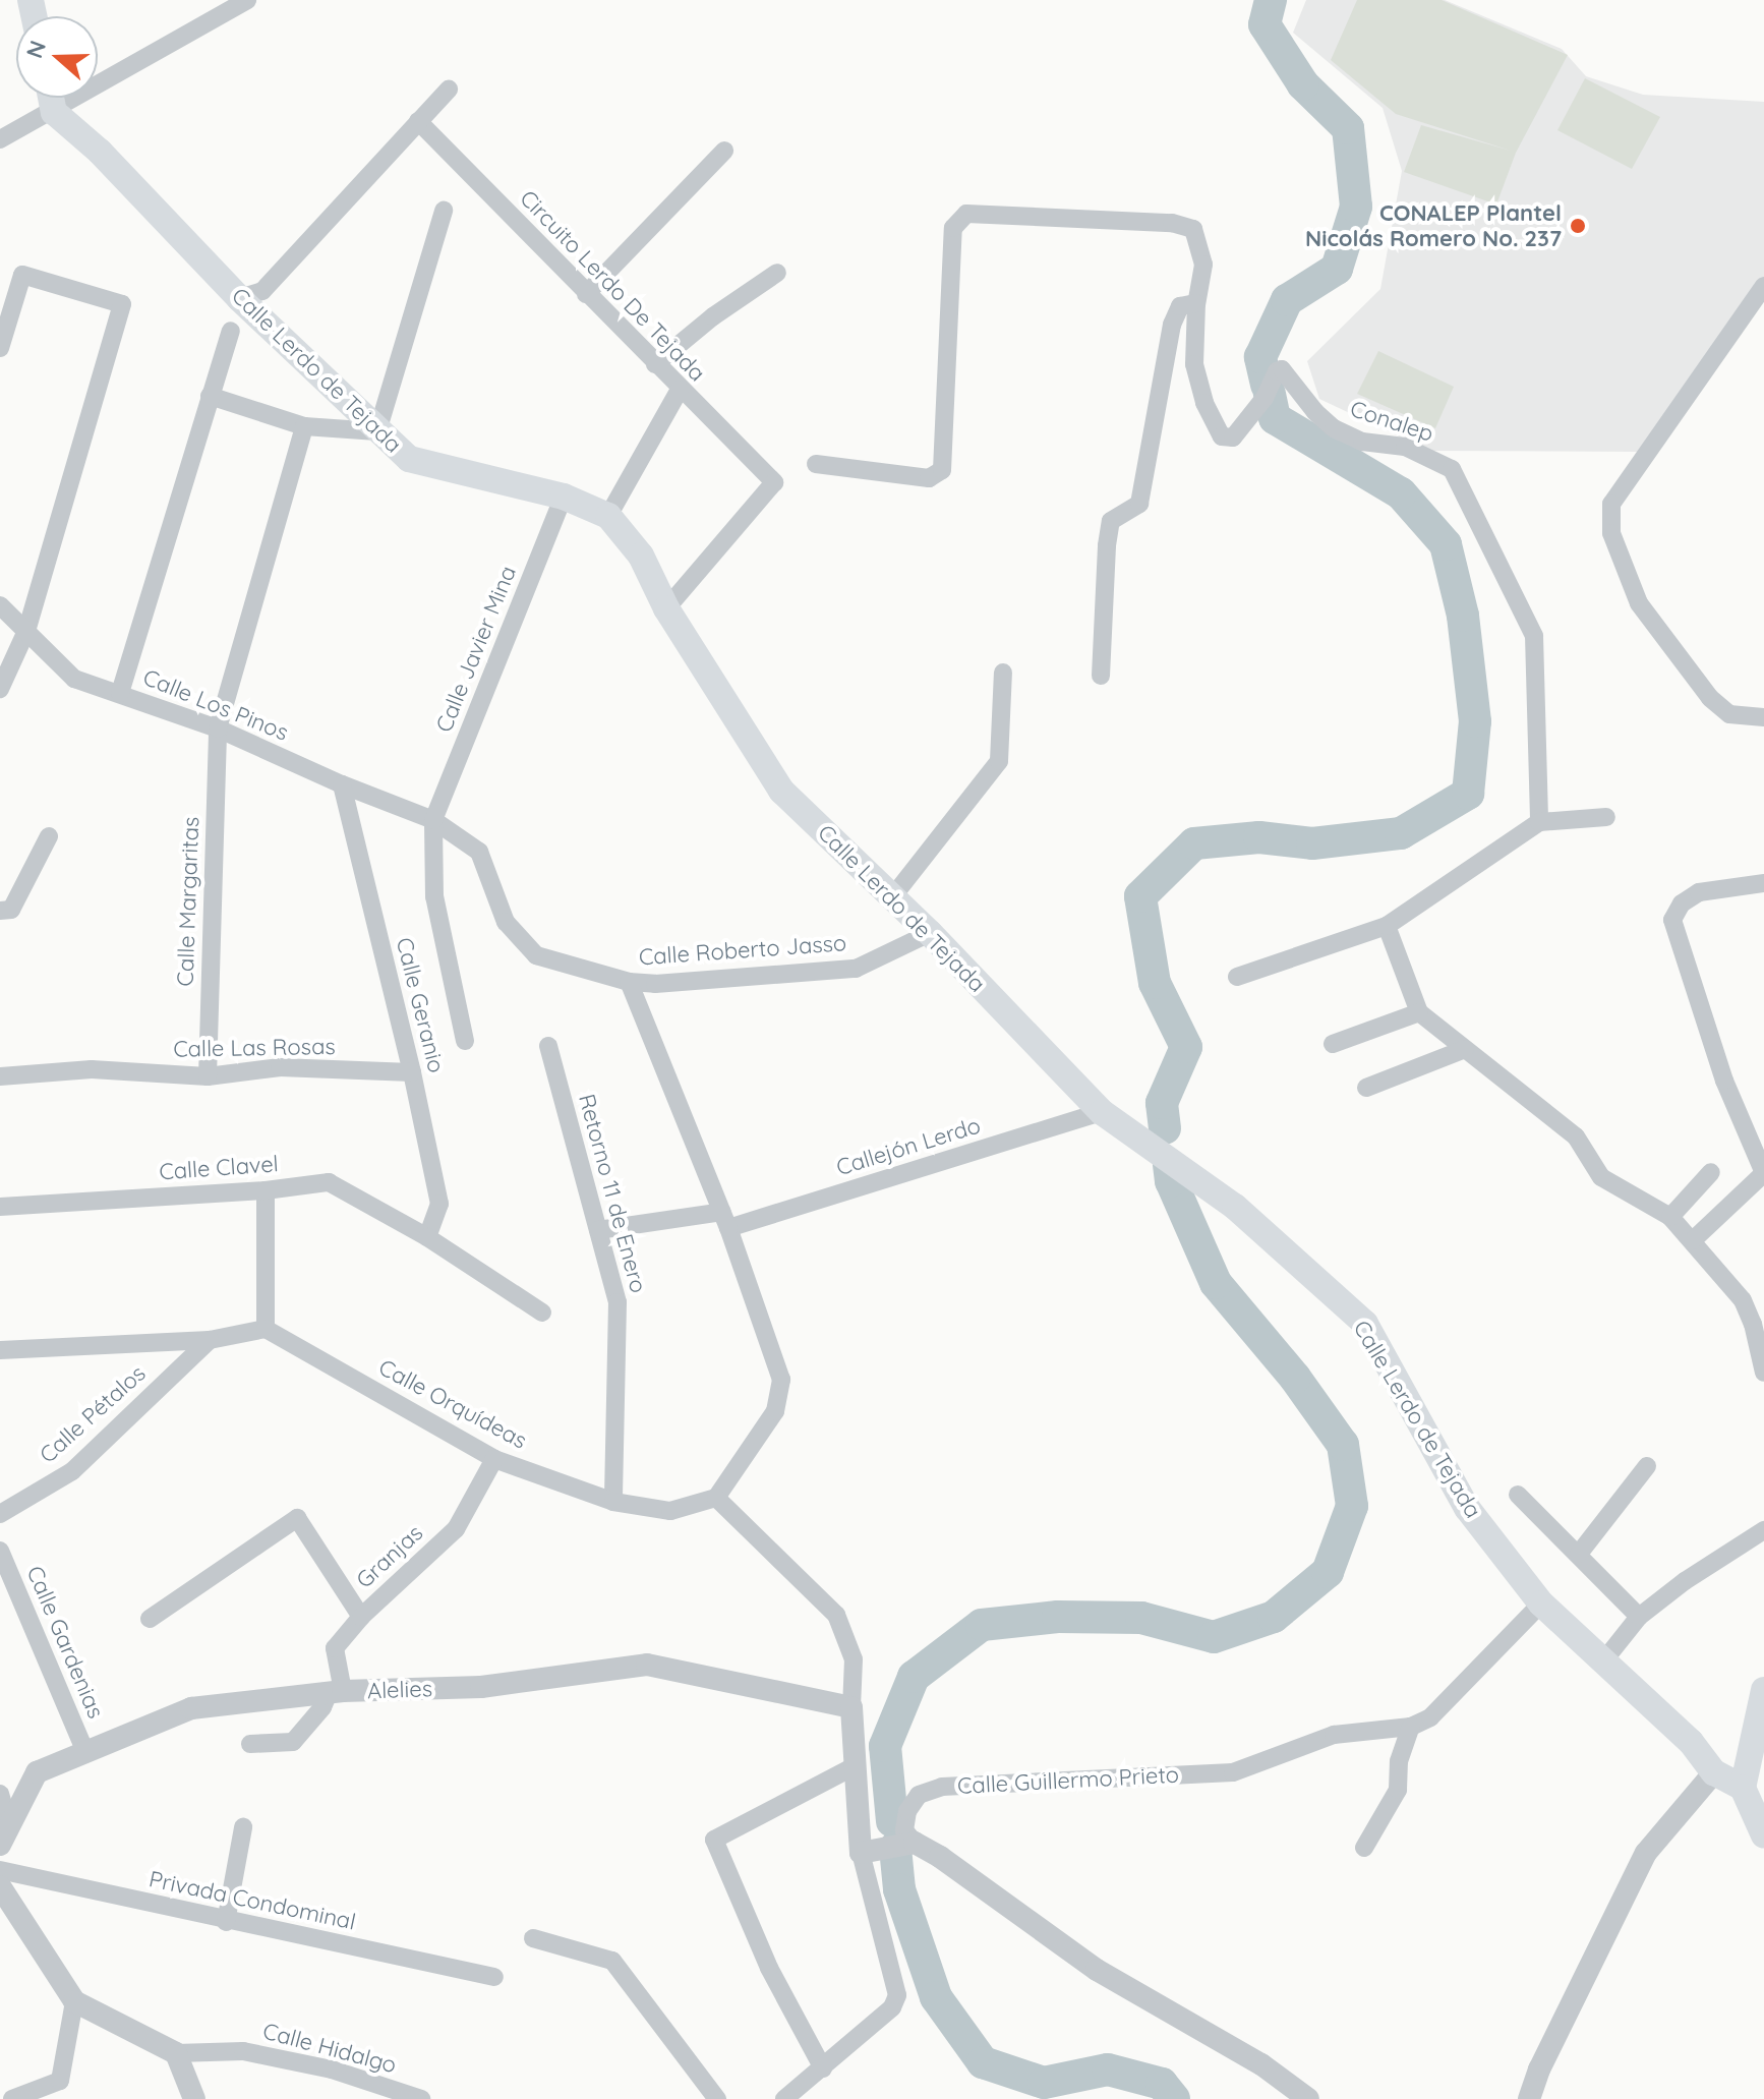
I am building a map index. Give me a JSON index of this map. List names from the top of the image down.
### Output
{
  "streets": {
    "main road": ["Calle Lerdo de Tejada"],
    "street": [
      "Circuito Lerdo De Tejada",
      "Conalep",
      "Calle Javier Mina",
      "Calle Los Pinos",
      "Calle Margaritas",
      "Calle Roberto Jasso",
      "Calle Geranio",
      "Calle Las Rosas",
      "Callejón Lerdo",
      "Calle Clavel",
      "Retorno 11 de Enero",
      "Calle Orquídeas",
      "Calle Pétalos",
      "Granjas",
      "Calle Gardenias",
      "Alelies",
      "Calle Guillermo Prieto",
      "Privada Condominal",
      "Calle Hidalgo"
    ]
  },
  "crossings": [
    ["Circuito Lerdo De Tejada", "Calle Lerdo de Tejada"],
    ["Calle Lerdo de Tejada", "Calle Javier Mina"],
    ["Calle Lerdo de Tejada", "Calle Roberto Jasso"],
    ["Calle Lerdo de Tejada", "Callejón Lerdo"],
    ["Calle Lerdo de Tejada", "Calle Guillermo Prieto"],
    ["Calle Javier Mina", "Calle Los Pinos"],
    ["Calle Javier Mina", "Calle Roberto Jasso"],
    ["Calle Los Pinos", "Calle Margaritas"],
    ["Calle Los Pinos", "Calle Roberto Jasso"],
    ["Calle Los Pinos", "Calle Geranio"],
    ["Calle Margaritas", "Calle Las Rosas"],
    ["Calle Geranio", "Calle Las Rosas"],
    ["Calle Geranio", "Calle Clavel"],
    ["Callejón Lerdo", "Retorno 11 de Enero"],
    ["Retorno 11 de Enero", "Calle Orquídeas"],
    ["Calle Orquídeas", "Granjas"],
    ["Granjas", "Alelies"],
    ["Calle Gardenias", "Alelies"]
  ],
  "places": ["CONALEP Plantel Nicolás Romero No. 237"],
  "north": "left"
}
